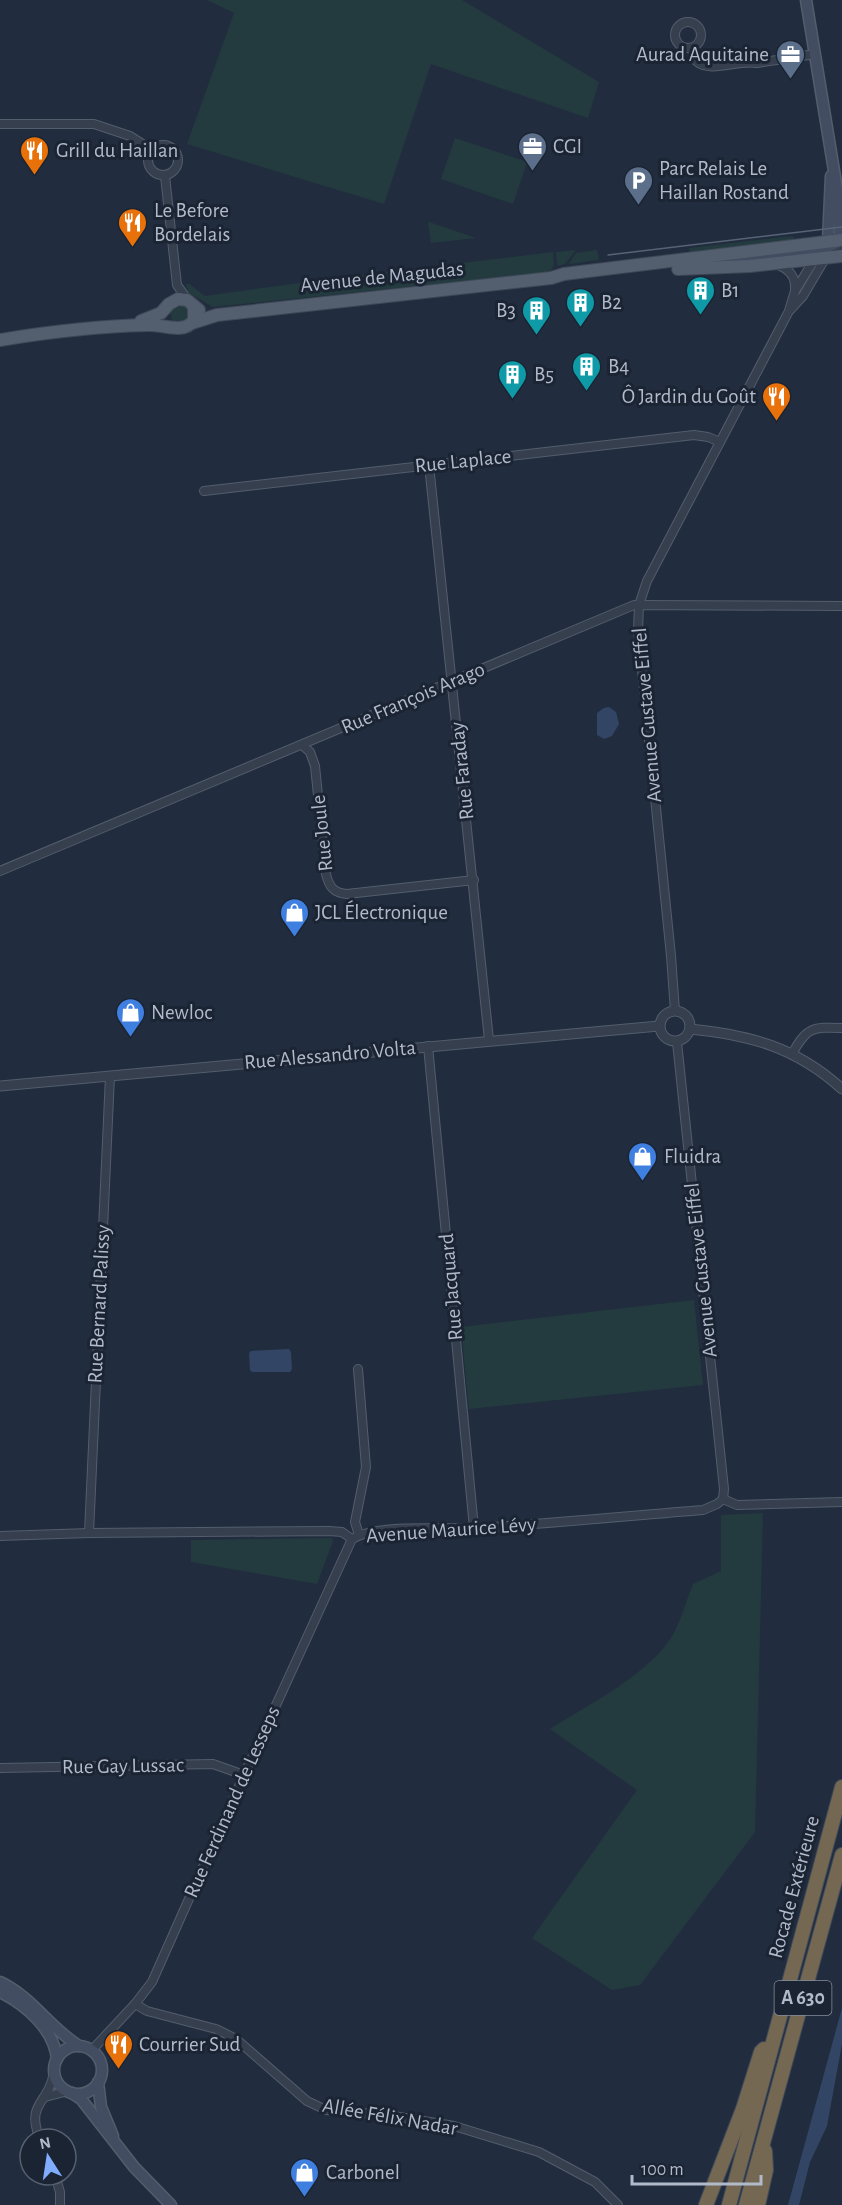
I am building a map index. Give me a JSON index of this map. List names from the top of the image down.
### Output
{
  "streets": {
    "highway": ["Rocade Extérieure", "A 630"],
    "main road": ["Avenue de Magudas"],
    "street": [
      "Rue Laplace",
      "Rue François Arago",
      "Avenue Gustave Eiffel",
      "Rue Faraday",
      "Rue Joule",
      "Rue Alessandro Volta",
      "Rue Jacquard",
      "Rue Bernard Palissy",
      "Avenue Maurice Lévy",
      "Rue Gay Lussac",
      "Rue Ferdinand de Lesseps",
      "Allée Félix Nadar"
    ]
  },
  "crossings": [
    ["Avenue de Magudas", "Avenue Gustave Eiffel"],
    ["Rue Laplace", "Avenue Gustave Eiffel"],
    ["Rue Laplace", "Rue Faraday"],
    ["Rue François Arago", "Avenue Gustave Eiffel"],
    ["Rue François Arago", "Rue Faraday"],
    ["Rue François Arago", "Rue Joule"],
    ["Avenue Gustave Eiffel", "Rue Alessandro Volta"],
    ["Avenue Gustave Eiffel", "Avenue Maurice Lévy"],
    ["Rue Faraday", "Rue Joule"],
    ["Rue Faraday", "Rue Alessandro Volta"],
    ["Rue Alessandro Volta", "Rue Jacquard"],
    ["Rue Alessandro Volta", "Rue Bernard Palissy"],
    ["Rue Jacquard", "Avenue Maurice Lévy"],
    ["Rue Bernard Palissy", "Avenue Maurice Lévy"],
    ["Avenue Maurice Lévy", "Rue Ferdinand de Lesseps"],
    ["Rue Gay Lussac", "Rue Ferdinand de Lesseps"],
    ["Rue Ferdinand de Lesseps", "Allée Félix Nadar"]
  ],
  "places": {
    "office": ["Aurad Aquitaine", "CGI"],
    "restaurant": [
      "Grill du Haillan",
      "Le Before Bordelais",
      "Ô Jardin du Goût",
      "Courrier Sud"
    ],
    "parking": ["Parc Relais Le Haillan Rostand"],
    "building": [
      "B1",
      "B2",
      "B3",
      "B4",
      "B5"
    ],
    "shop": [
      "JCL Électronique",
      "Newloc",
      "Fluidra",
      "Carbonel"
    ]
  },
  "scale_bar": "100 m",
  "north": "top"
}
